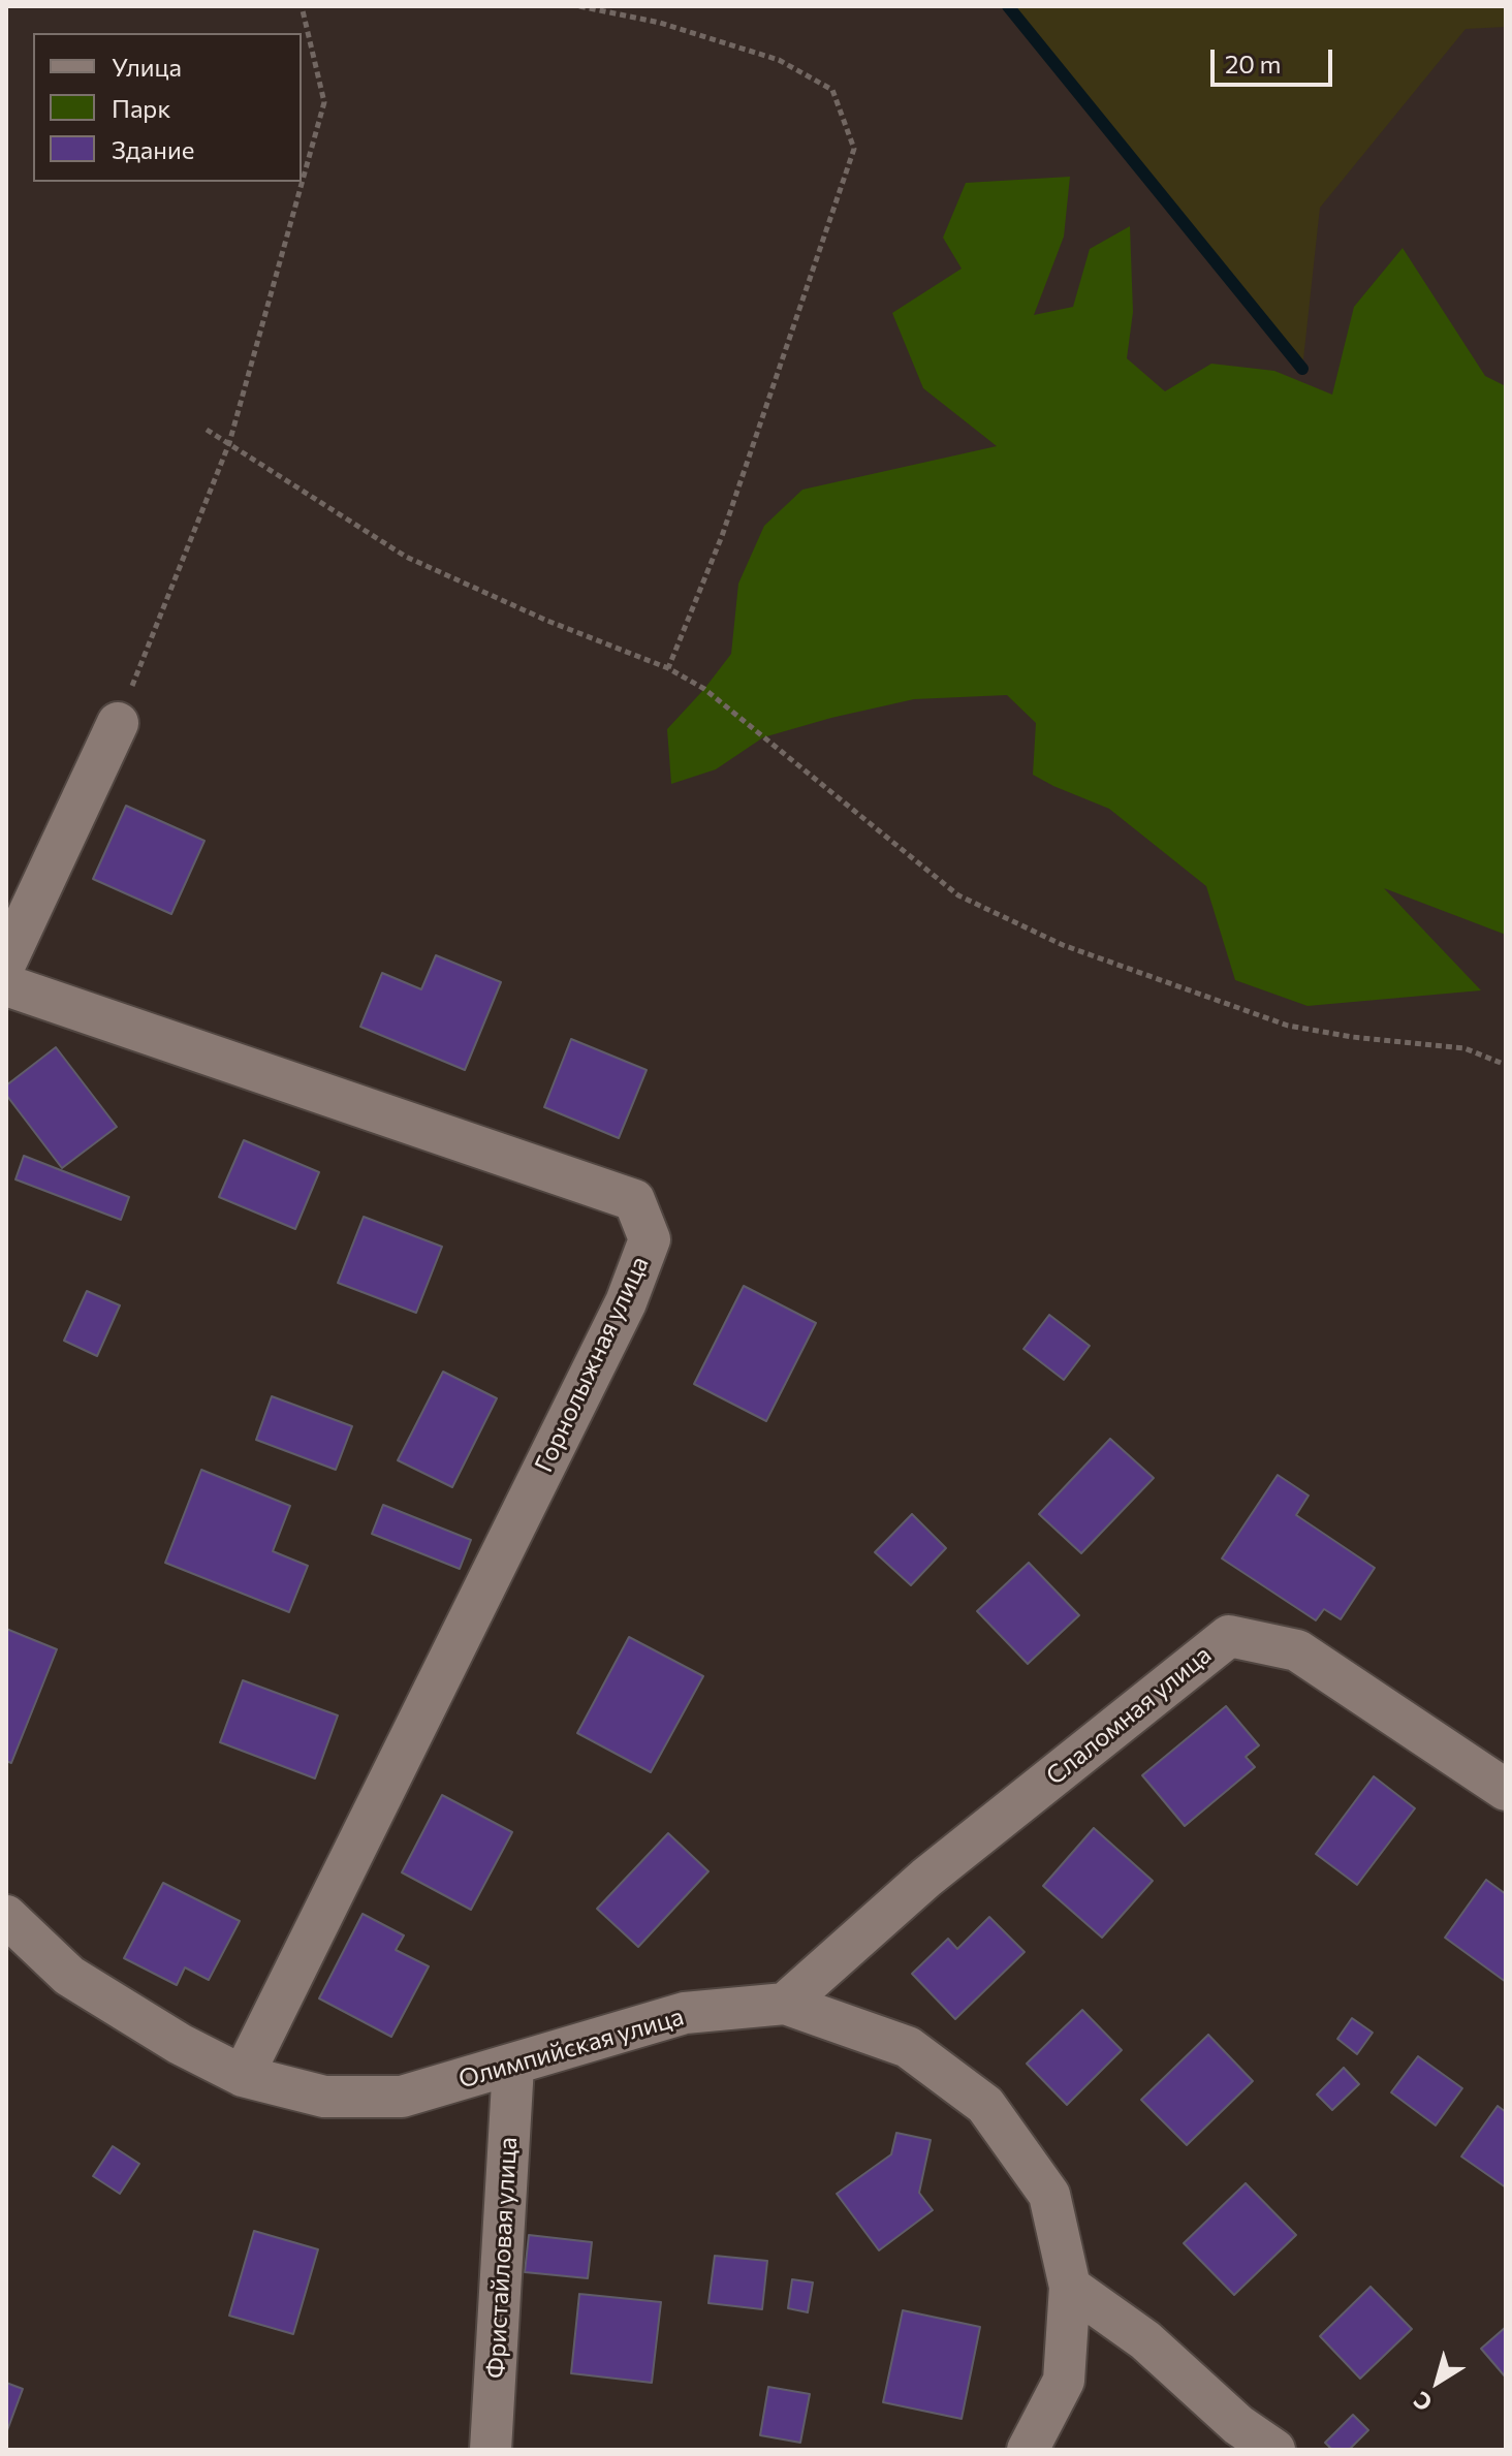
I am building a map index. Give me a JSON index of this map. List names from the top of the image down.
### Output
{
  "streets": {
    "street": [
      "Горнолыжная улица",
      "Слаломная улица",
      "Олимпийская улица",
      "Фристайловая улица"
    ]
  },
  "crossings": [
    ["Горнолыжная улица", "Олимпийская улица"],
    ["Слаломная улица", "Олимпийская улица"],
    ["Олимпийская улица", "Фристайловая улица"]
  ],
  "legend": ["Улица", "Парк", "Здание"],
  "scale_bar": "20 m",
  "north": "bottom left"
}
